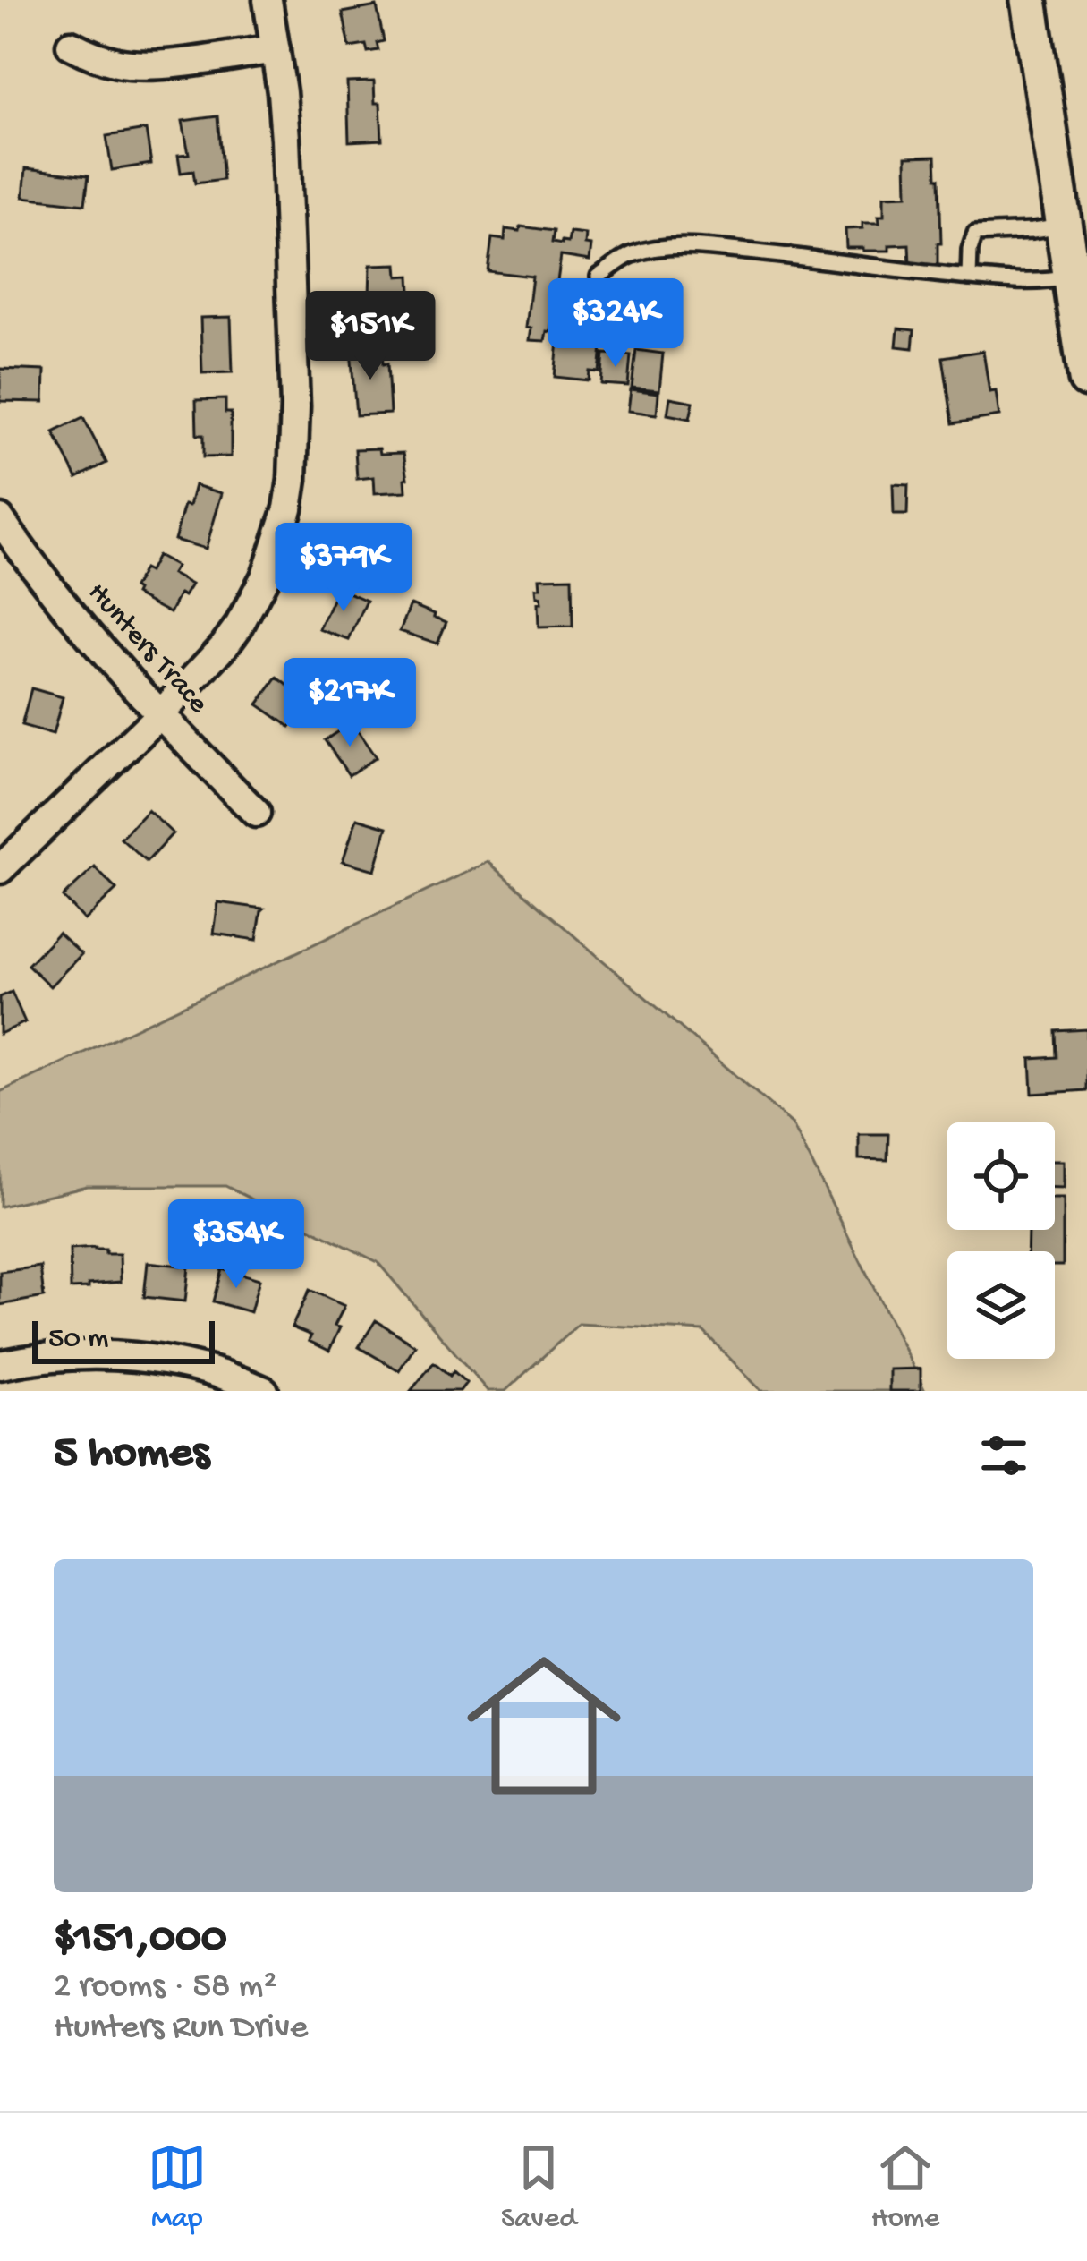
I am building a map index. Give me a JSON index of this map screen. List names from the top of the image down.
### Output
{
  "streets": {
    "street": ["Hunters Trace"]
  },
  "scale_bar": "50 m",
  "page": {
    "price": [
      "$324K",
      "$151K",
      "$379K",
      "$217K",
      "$354K"
    ],
    "scale": "50 m",
    "heading": "5 homes",
    "list": [
      {
        "name": "$151,000",
        "note": "2 rooms · 58 m² · Hunters Run Drive"
      }
    ],
    "tabs": ["Map", "Saved", "Home"]
  }
}
